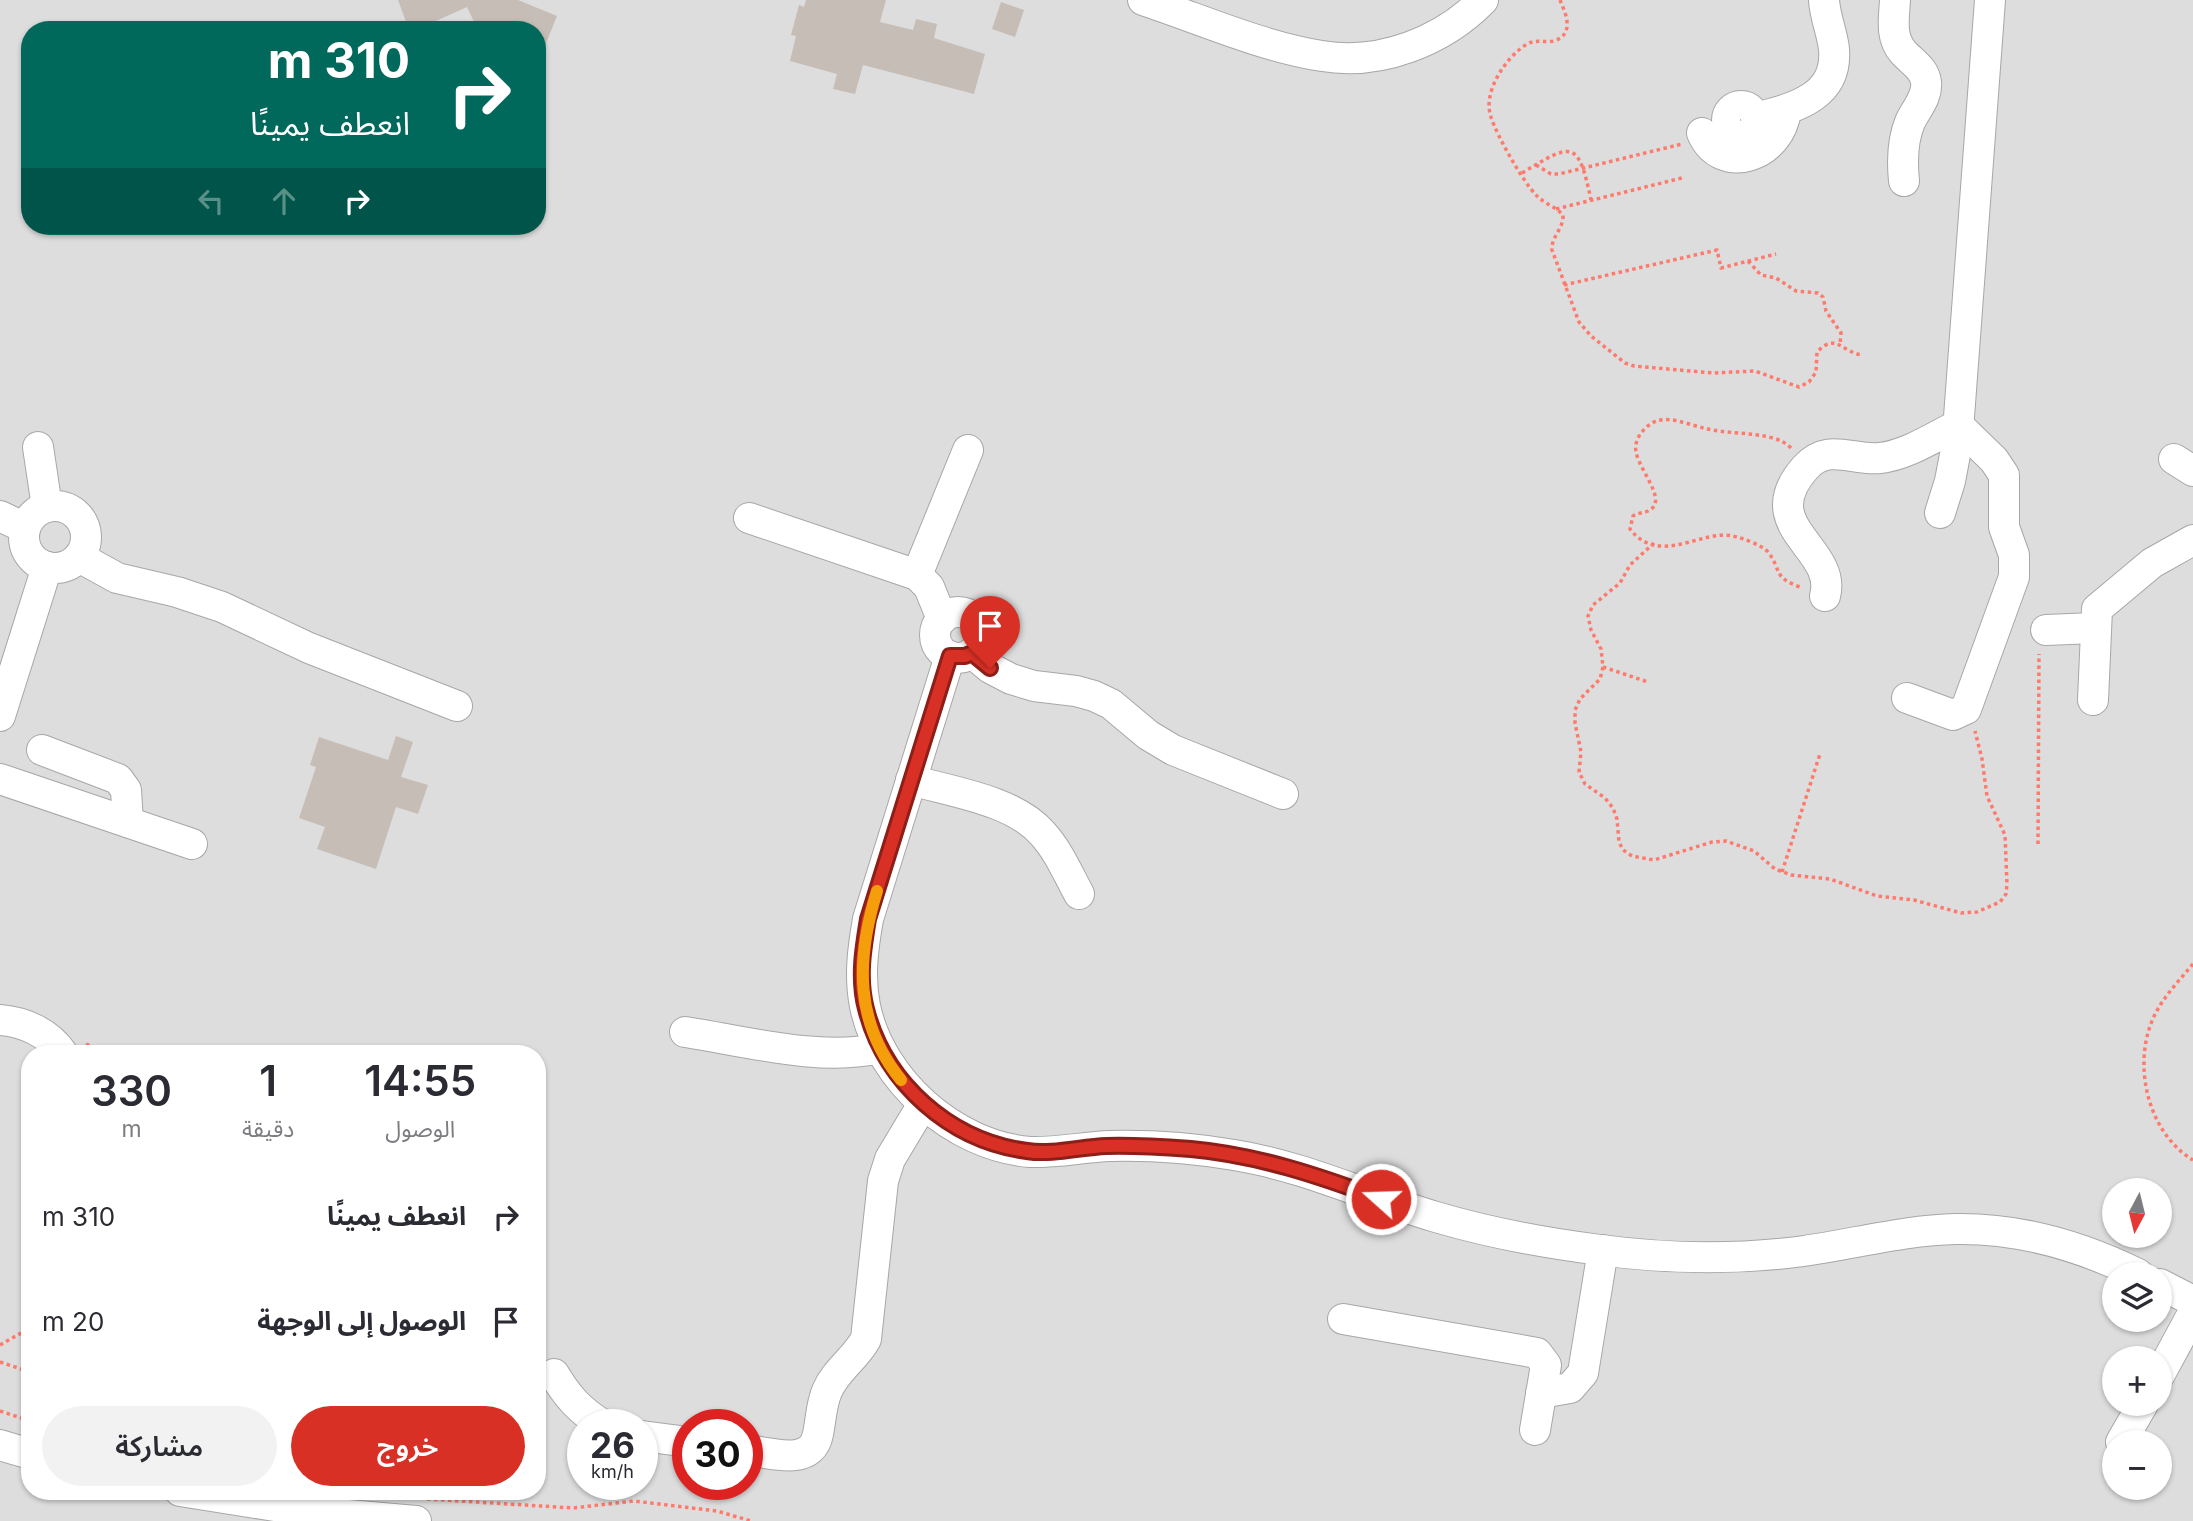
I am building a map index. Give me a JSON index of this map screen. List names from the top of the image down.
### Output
{
  "north": "bottom",
  "page": {
    "turn": ["310 m", "انعطف يمينًا"],
    "eta": [
      "14:55",
      "الوصول",
      "1",
      "دقيقة",
      "330",
      "m"
    ],
    "list": [
      {
        "name": "انعطف يمينًا",
        "value": "310 m"
      },
      {
        "name": "الوصول إلى الوجهة",
        "value": "20 m"
      }
    ],
    "map_buttons": ["+", "−"],
    "buttons": ["خروج", "مشاركة"],
    "speed": "26 km/h",
    "limit": "30"
  }
}
